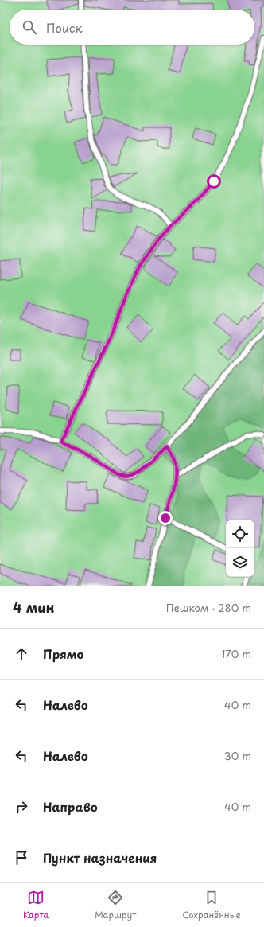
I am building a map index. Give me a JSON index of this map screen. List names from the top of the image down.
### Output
{
  "page": {
    "search": "Поиск",
    "heading": ["4 мин", "Пешком · 280 m"],
    "list": [
      ["Прямо", "170 m"],
      ["Налево", "40 m"],
      ["Налево", "30 m"],
      ["Направо", "40 m"],
      "Пункт назначения"
    ],
    "nav": ["Карта", "Маршрут", "Сохранённые"]
  }
}
